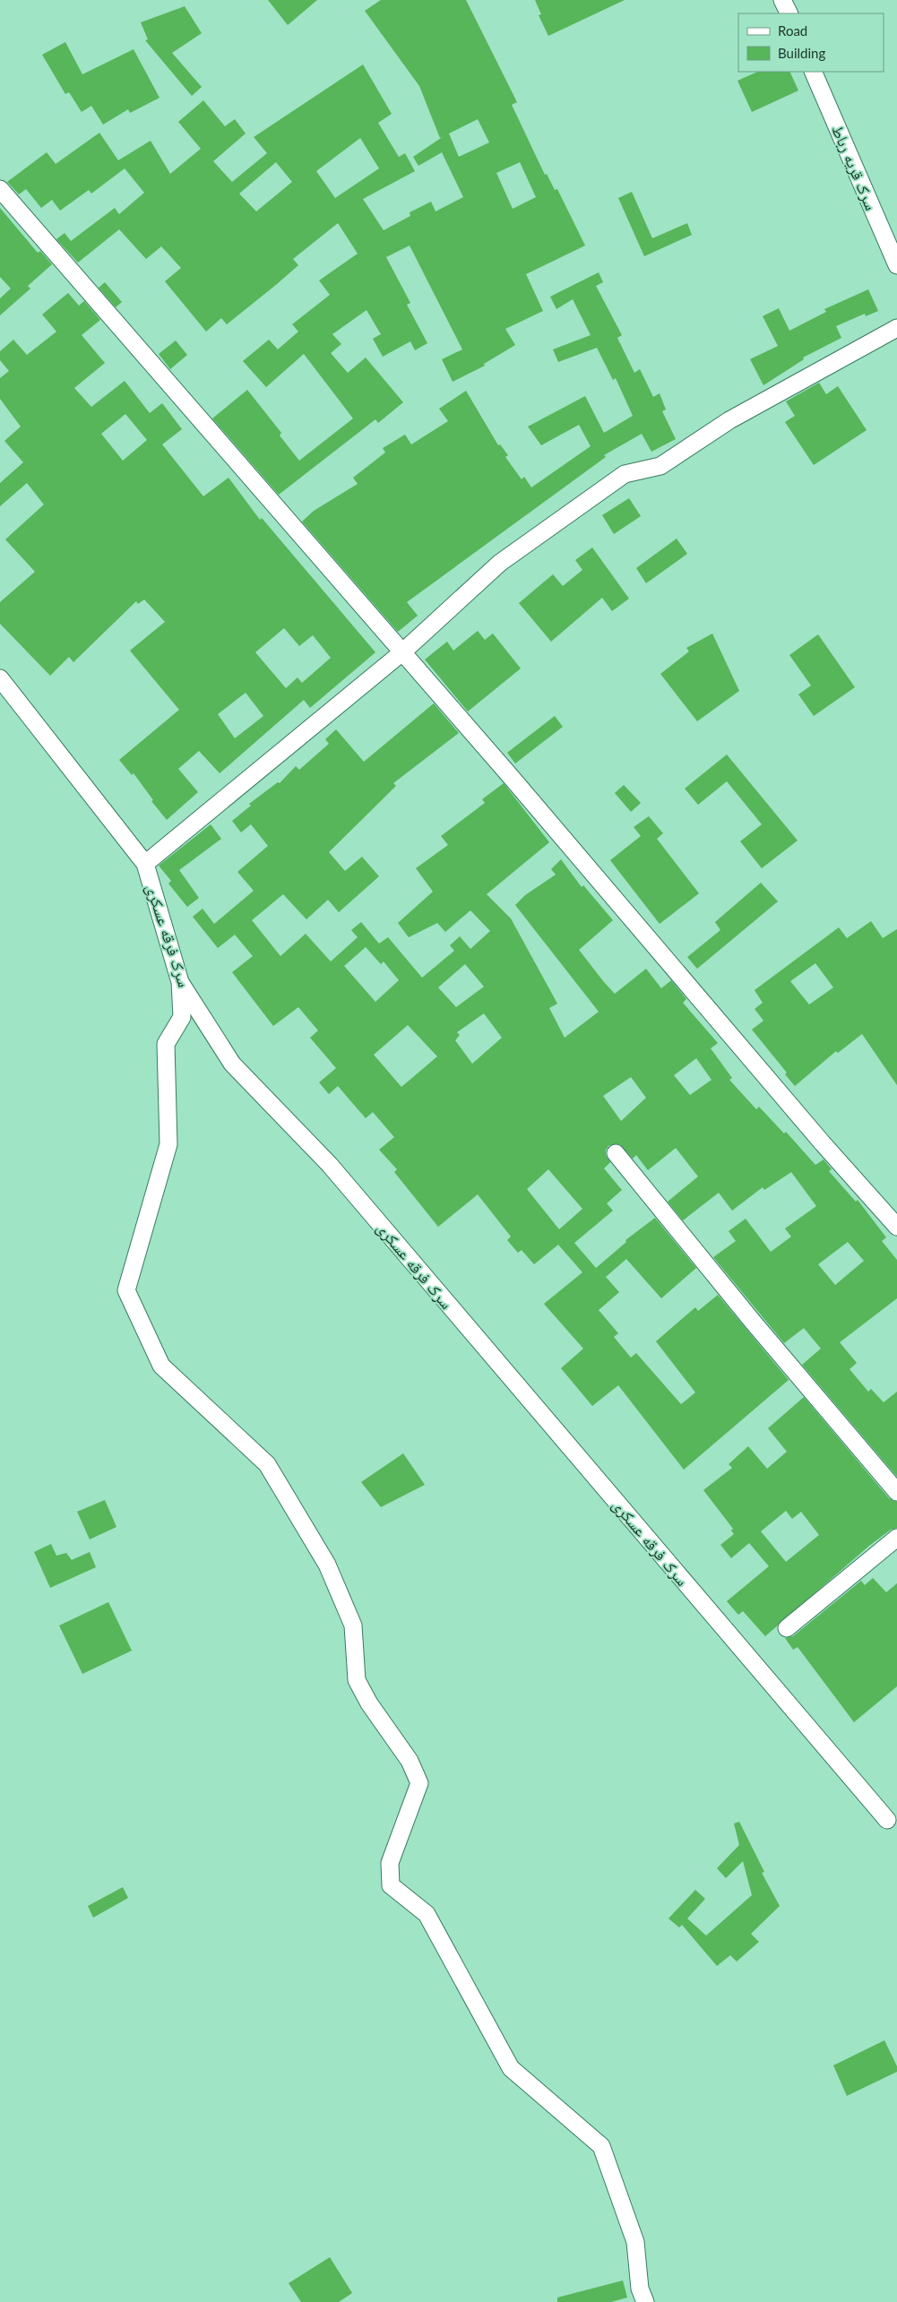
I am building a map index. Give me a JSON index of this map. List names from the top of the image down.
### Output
{
  "streets": {
    "street": ["سرک قریه رباط", "سرک فرقه عسکری"]
  },
  "legend": ["Road", "Building"]
}
